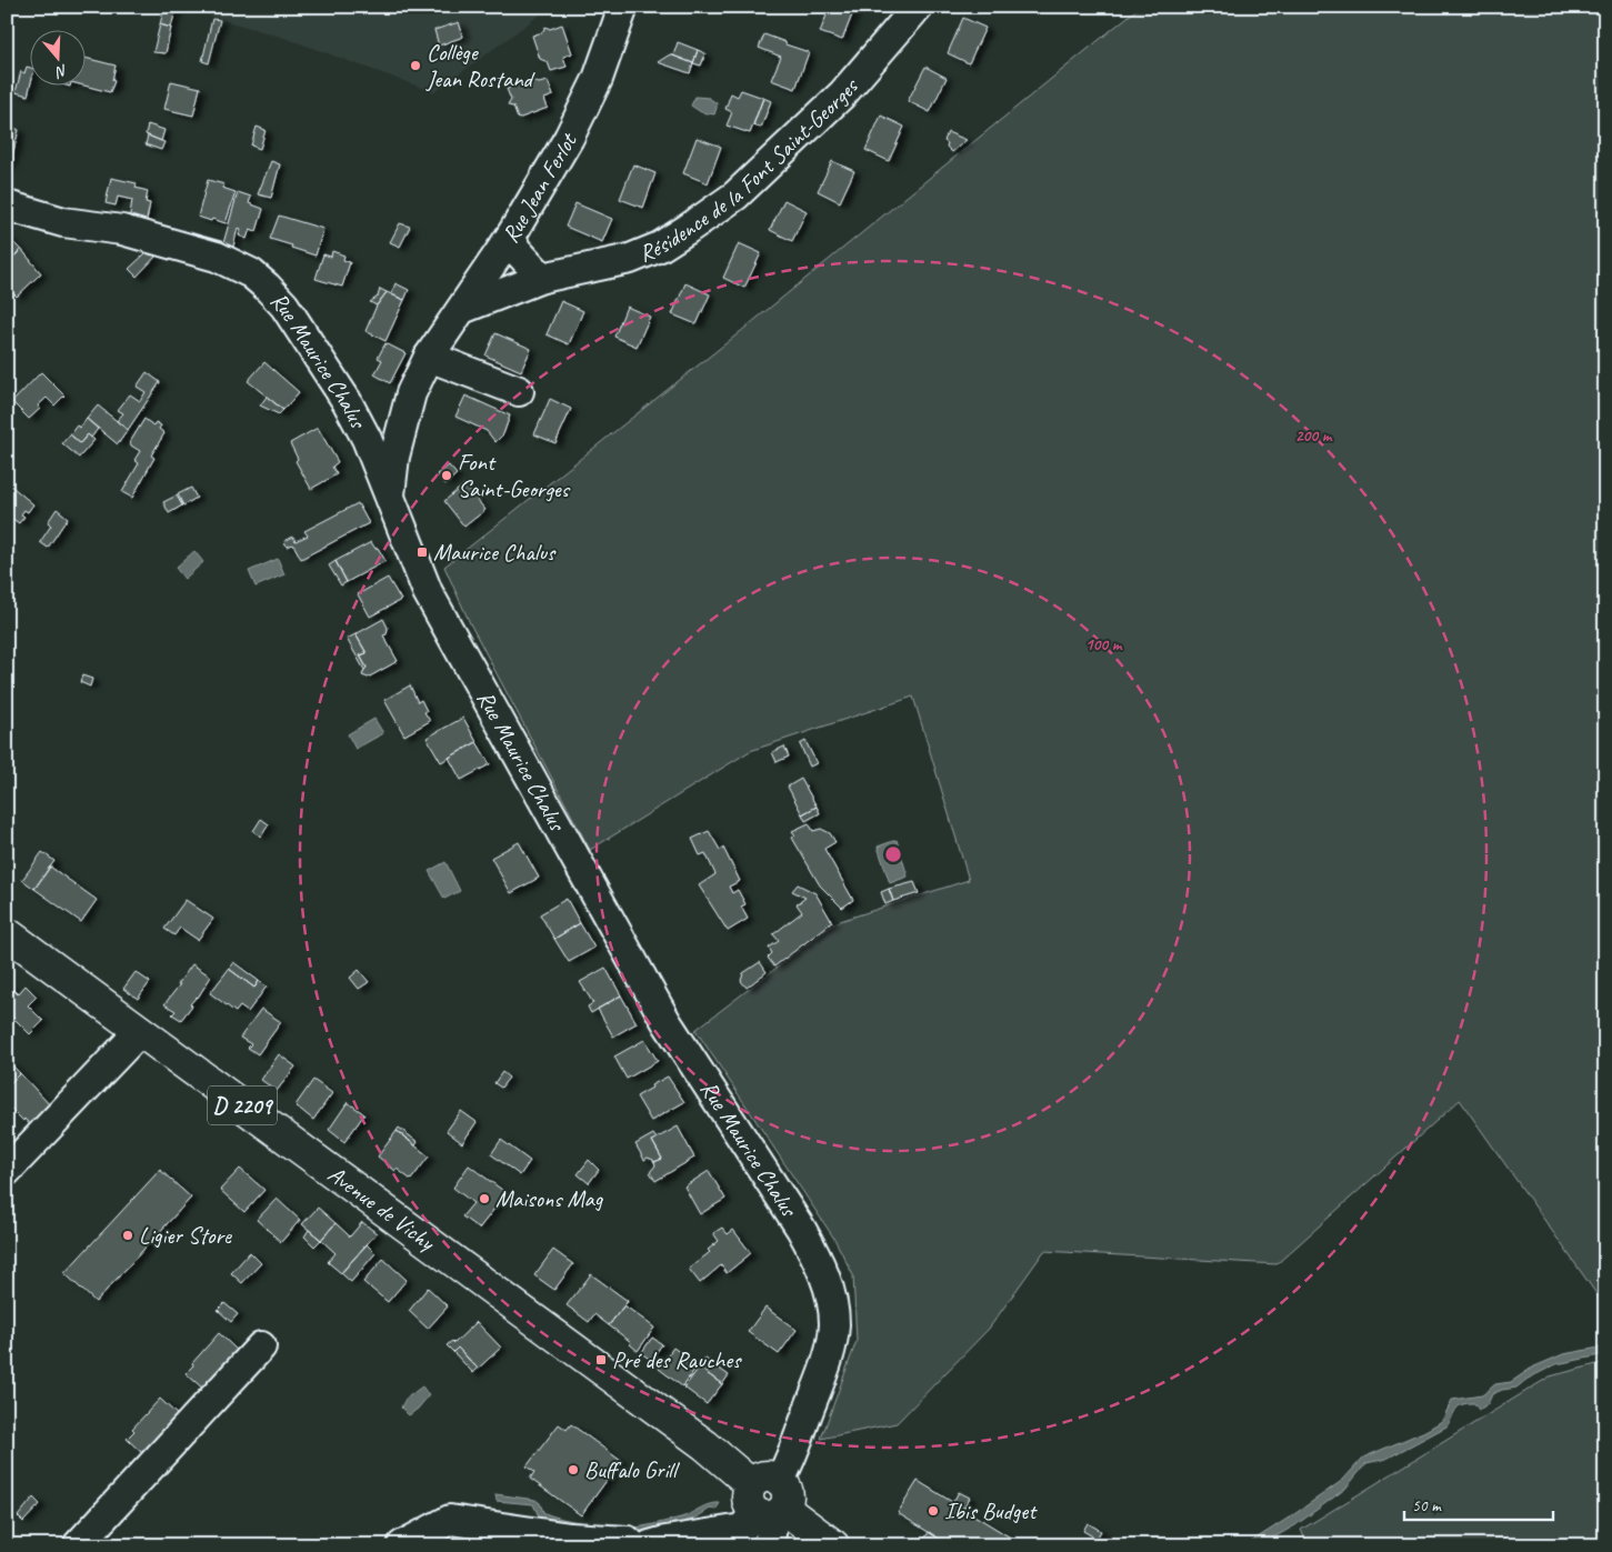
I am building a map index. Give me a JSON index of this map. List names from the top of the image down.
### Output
{
  "streets": {
    "main road": ["D 2209", "Avenue de Vichy"],
    "street": ["Résidence de la Font Saint-Georges", "Rue Jean Ferlot", "Rue Maurice Chalus"]
  },
  "crossings": [
    ["Résidence de la Font Saint-Georges", "Rue Jean Ferlot"],
    ["Rue Jean Ferlot", "Rue Maurice Chalus"],
    ["Rue Maurice Chalus", "Avenue de Vichy"]
  ],
  "places": {
    "other": [
      "Collège Jean Rostand",
      "Font Saint-Georges",
      "Maisons Mag",
      "Ligier Store",
      "Buffalo Grill",
      "Ibis Budget"
    ],
    "transit": ["Maurice Chalus", "Pré des Rauches"]
  },
  "scale_bar": "50 m",
  "north": "bottom",
  "rings": ["200 m", "100 m"]
}
